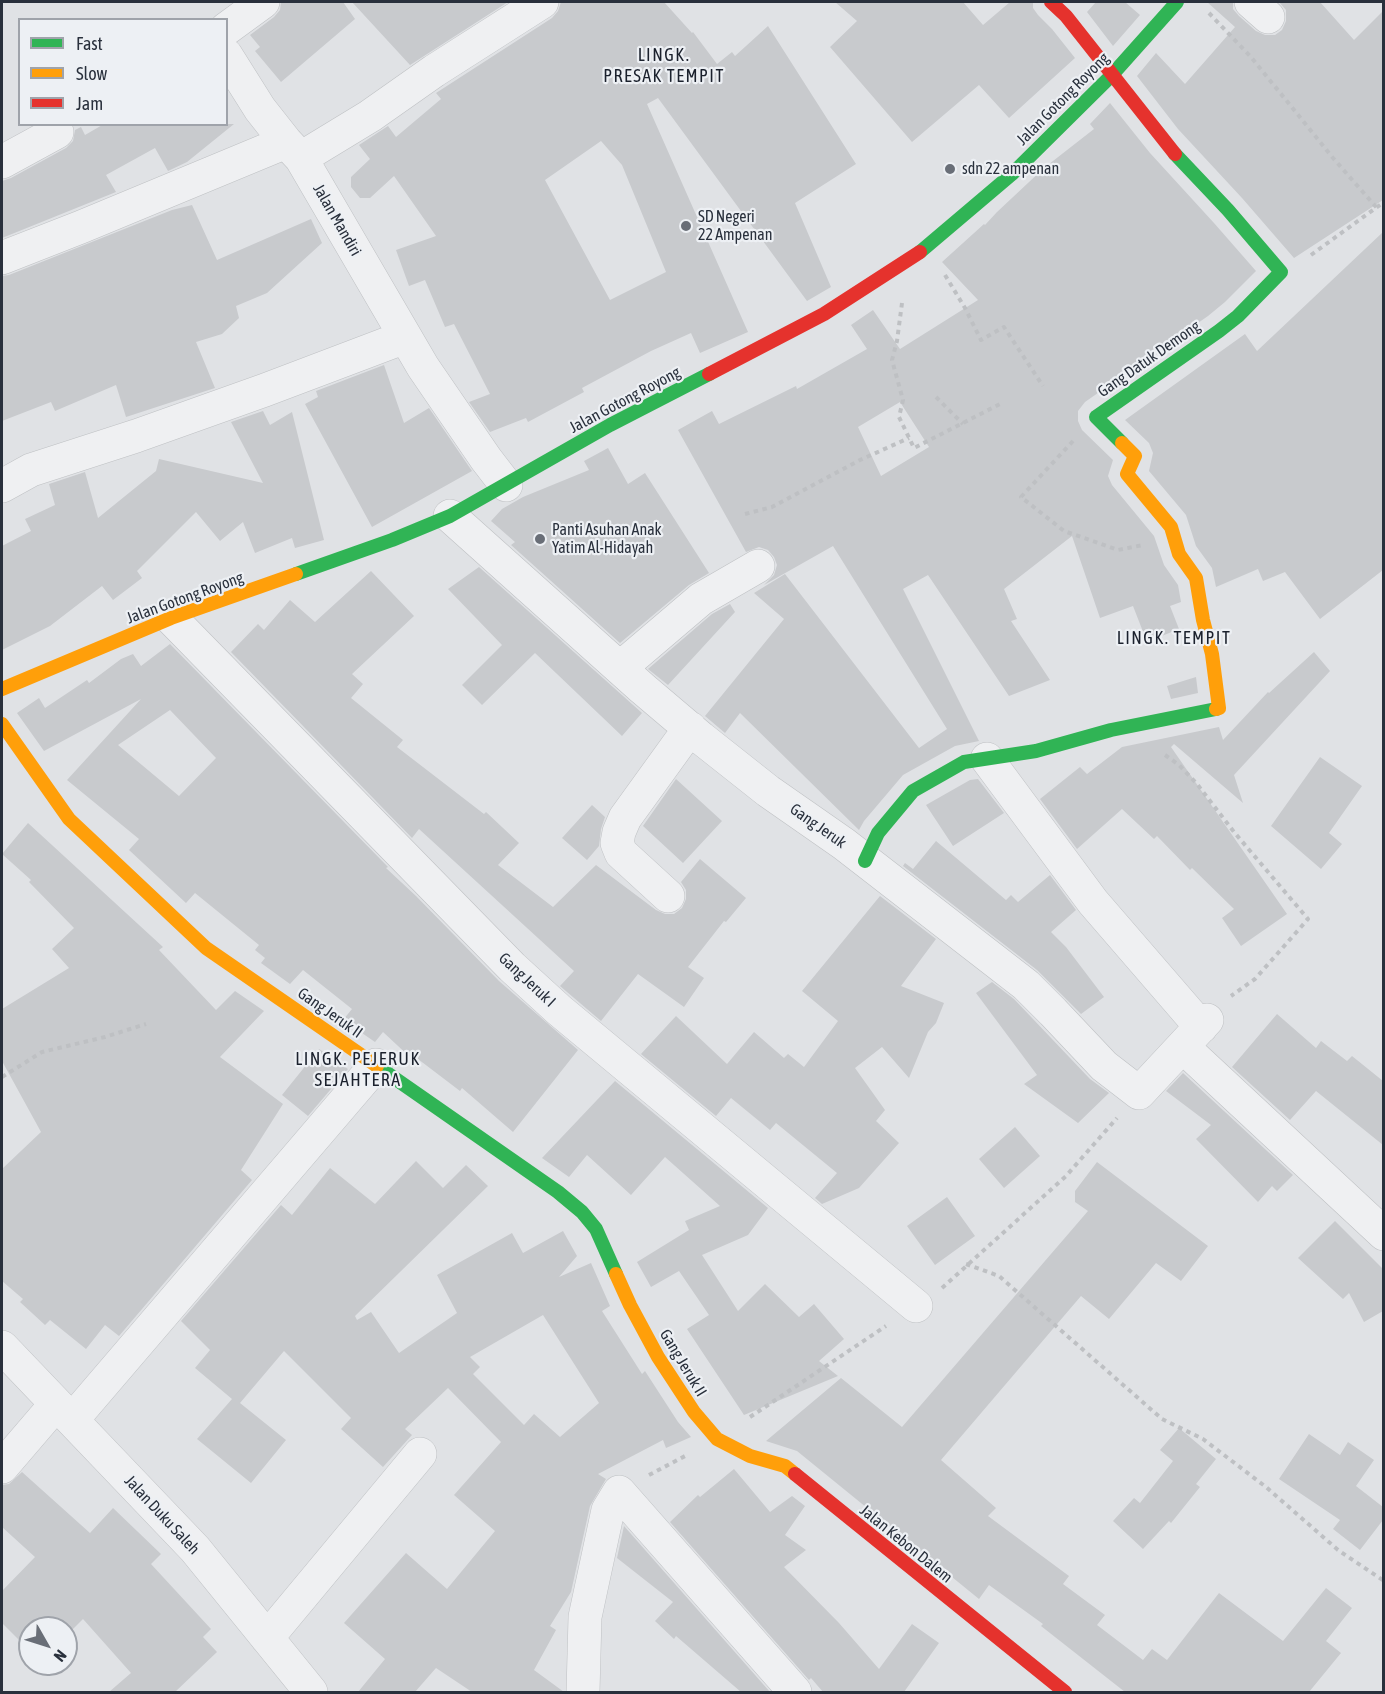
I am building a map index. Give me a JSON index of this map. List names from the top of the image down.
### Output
{
  "streets": {
    "street": [
      "Jalan Gotong Royong",
      "Jalan Mandiri",
      "Gang Datuk Demong",
      "Gang Jeruk",
      "Gang Jeruk I",
      "Gang Jeruk II",
      "Jalan Duku Saleh",
      "Jalan Kebon Dalem"
    ]
  },
  "crossings": [
    ["Jalan Gotong Royong", "Jalan Mandiri"],
    ["Jalan Gotong Royong", "Gang Jeruk"],
    ["Jalan Gotong Royong", "Gang Jeruk I"],
    ["Gang Datuk Demong", "Gang Jeruk"],
    ["Gang Jeruk II", "Jalan Kebon Dalem"]
  ],
  "districts": ["LINGK. PRESAK TEMPIT", "LINGK. TEMPIT", "LINGK. PEJERUK SEJAHTERA"],
  "places": ["sdn 22 ampenan", "SD Negeri 22 Ampenan", "Panti Asuhan Anak Yatim Al-Hidayah"],
  "legend": ["Fast", "Slow", "Jam"],
  "north": "bottom right"
}
